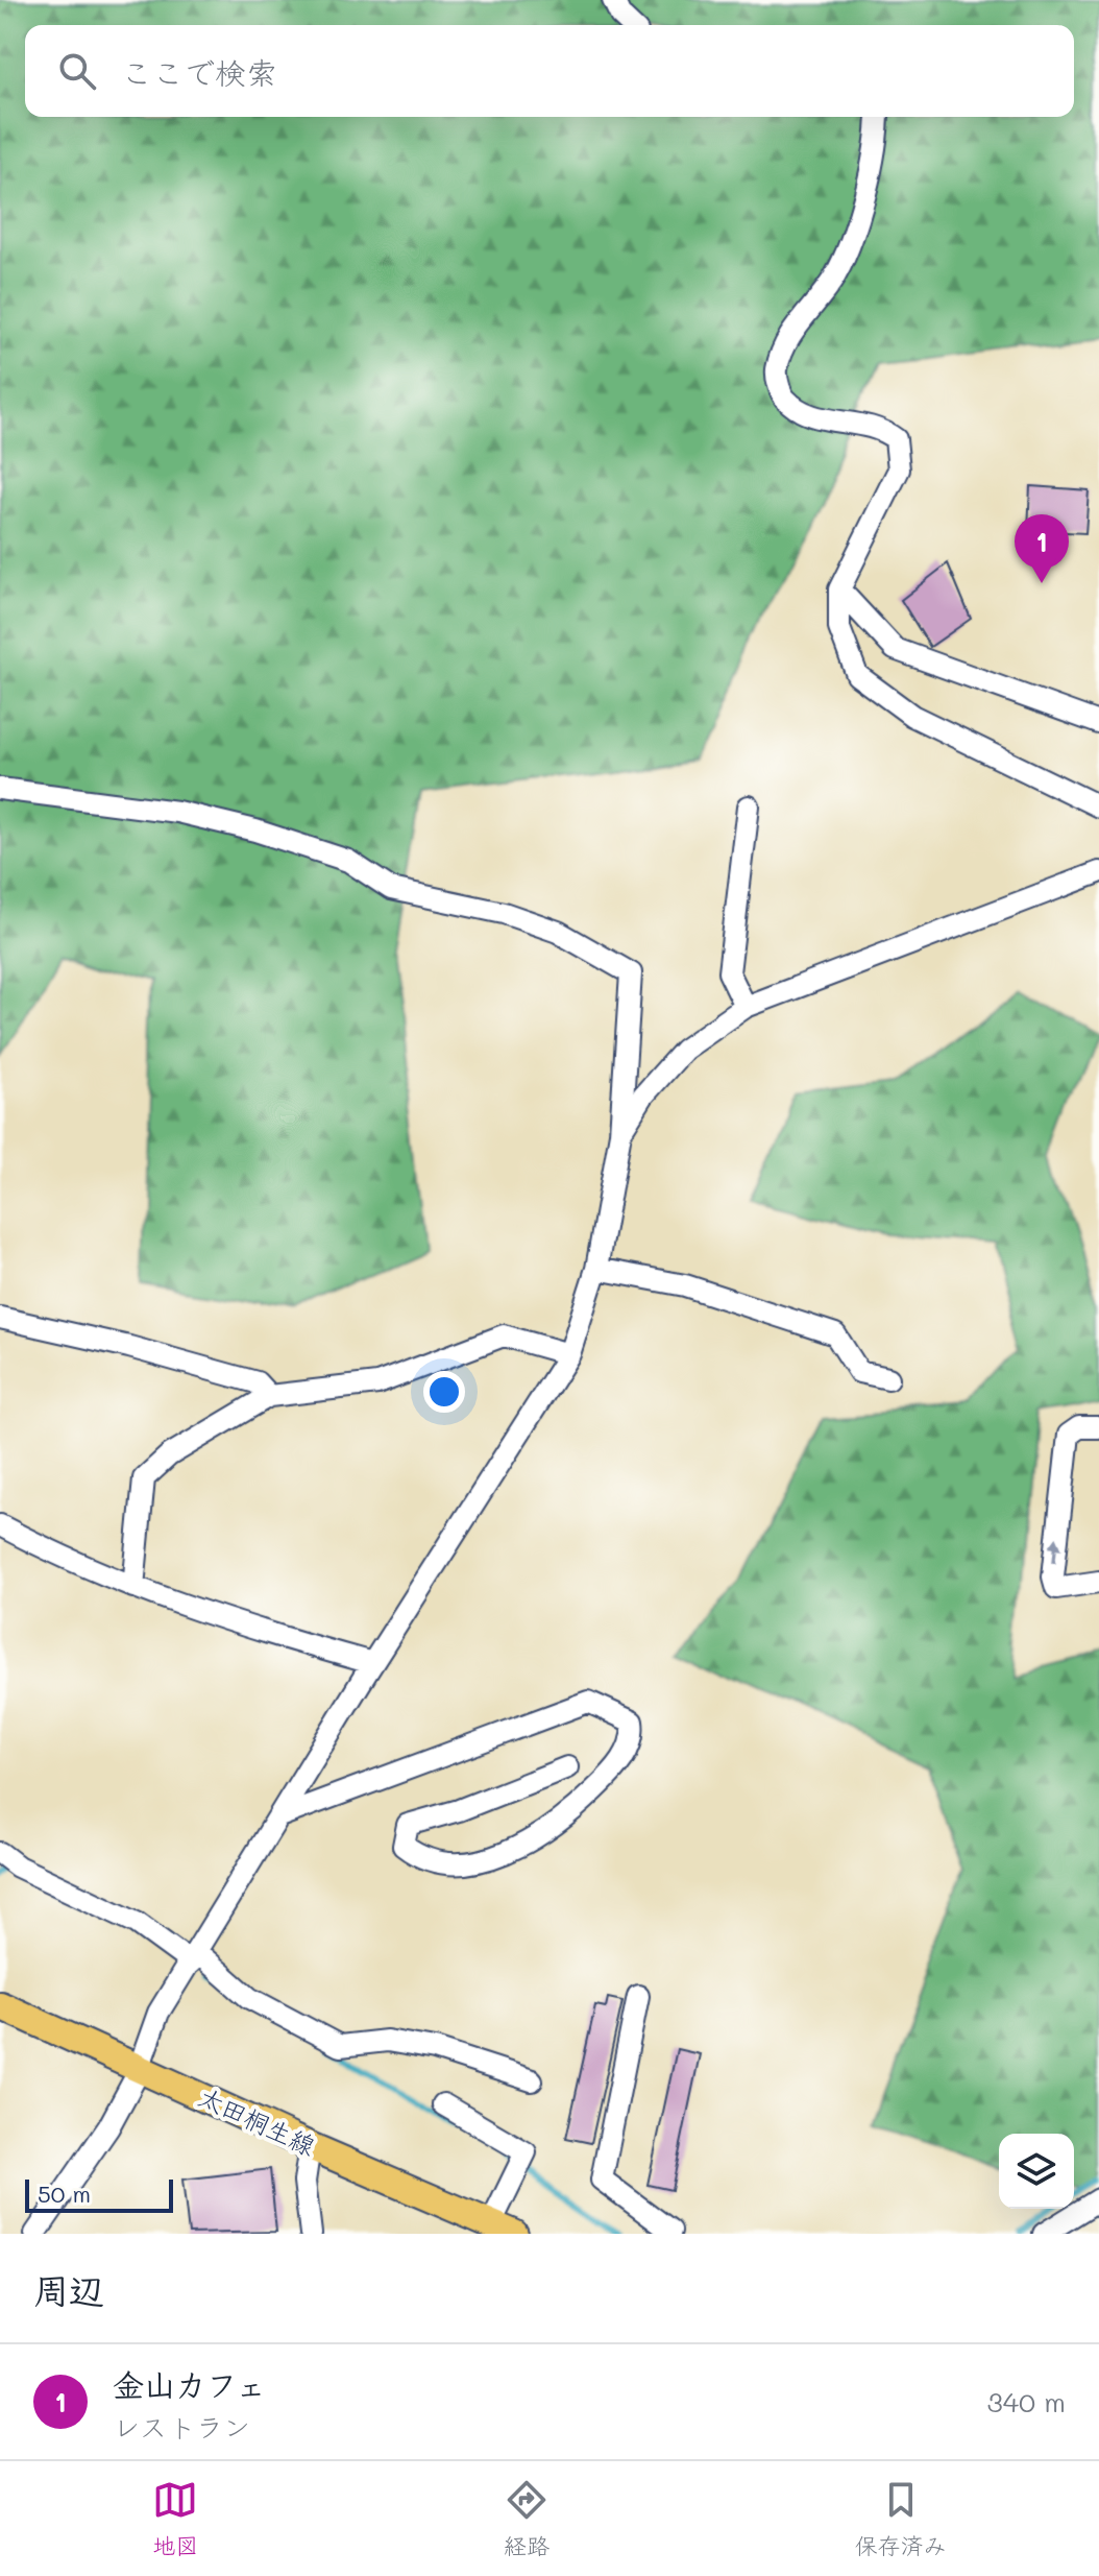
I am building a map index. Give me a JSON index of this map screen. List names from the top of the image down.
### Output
{
  "streets": {
    "main road": ["太田桐生線"]
  },
  "scale_bar": "50 m",
  "page": {
    "search": "ここで検索",
    "pins": "1",
    "scale": "50 m",
    "heading": "周辺",
    "list": [
      {
        "mark": "1",
        "name": "金山カフェ",
        "note": "レストラン",
        "value": "340 m"
      }
    ],
    "nav": ["地図", "経路", "保存済み"]
  }
}
